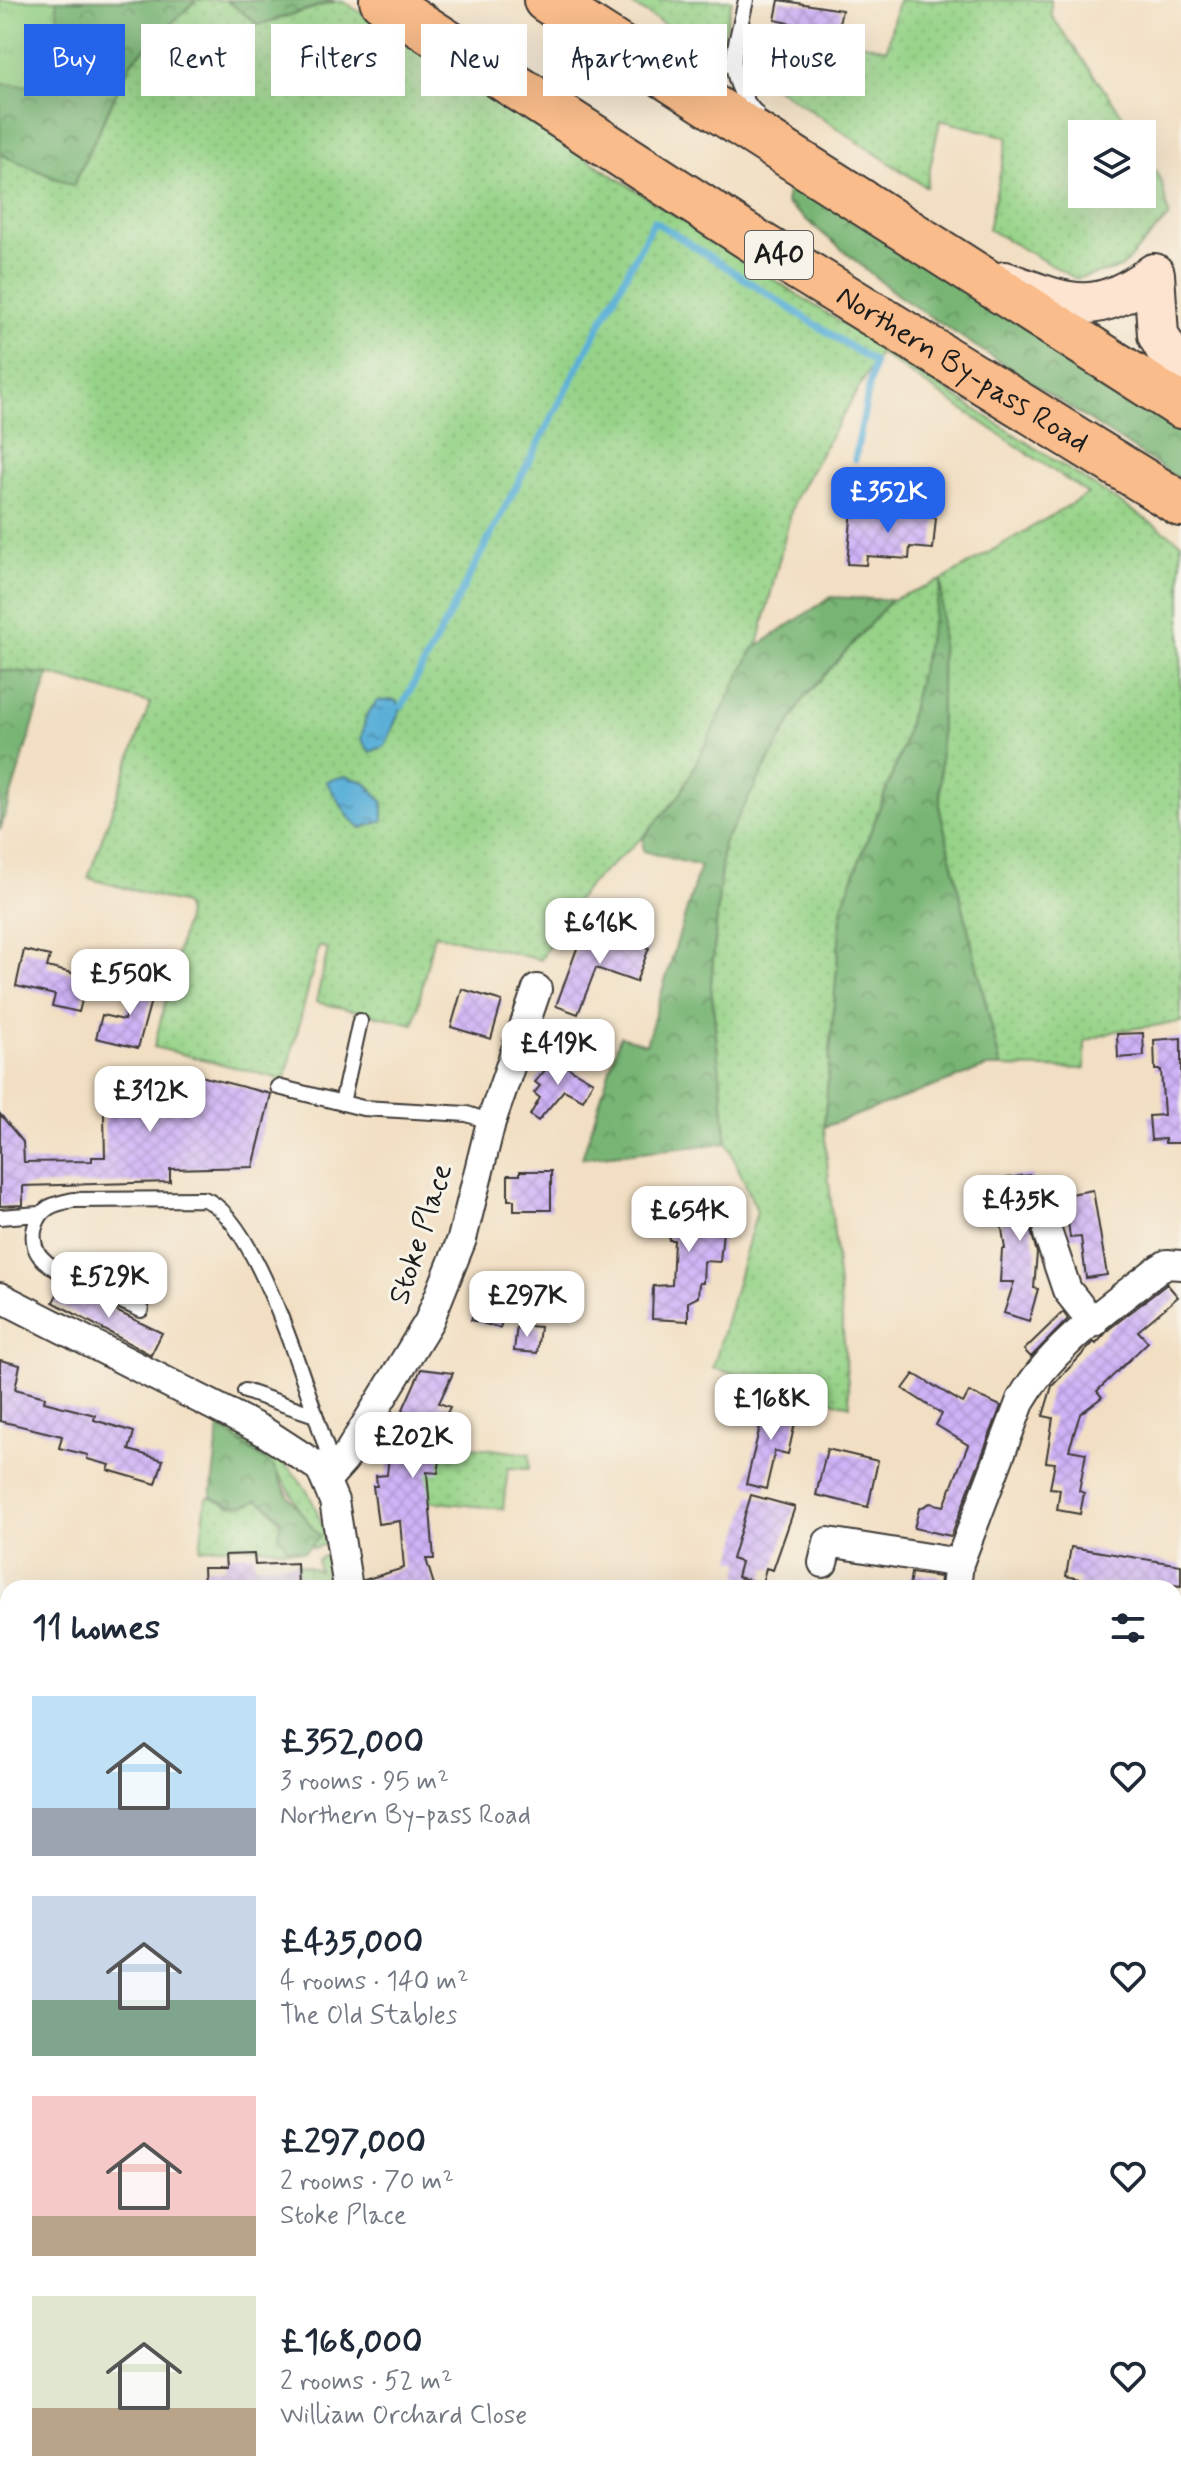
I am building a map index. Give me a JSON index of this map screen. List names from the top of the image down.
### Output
{
  "streets": {
    "highway": ["A40", "Northern By-pass Road"],
    "street": ["Stoke Place"]
  },
  "page": {
    "chip": [
      "Buy",
      "Rent",
      "Filters",
      "New",
      "Apartment",
      "House"
    ],
    "price": [
      "£352K",
      "£616K",
      "£550K",
      "£419K",
      "£312K",
      "£435K",
      "£654K",
      "£529K",
      "£297K",
      "£168K",
      "£202K"
    ],
    "heading": "11 homes",
    "list": [
      {
        "name": "£352,000",
        "note": "3 rooms · 95 m² · Northern By-pass Road"
      },
      {
        "name": "£435,000",
        "note": "4 rooms · 140 m² · The Old Stables"
      },
      {
        "name": "£297,000",
        "note": "2 rooms · 70 m² · Stoke Place"
      },
      {
        "name": "£168,000",
        "note": "2 rooms · 52 m² · William Orchard Close"
      }
    ]
  }
}
